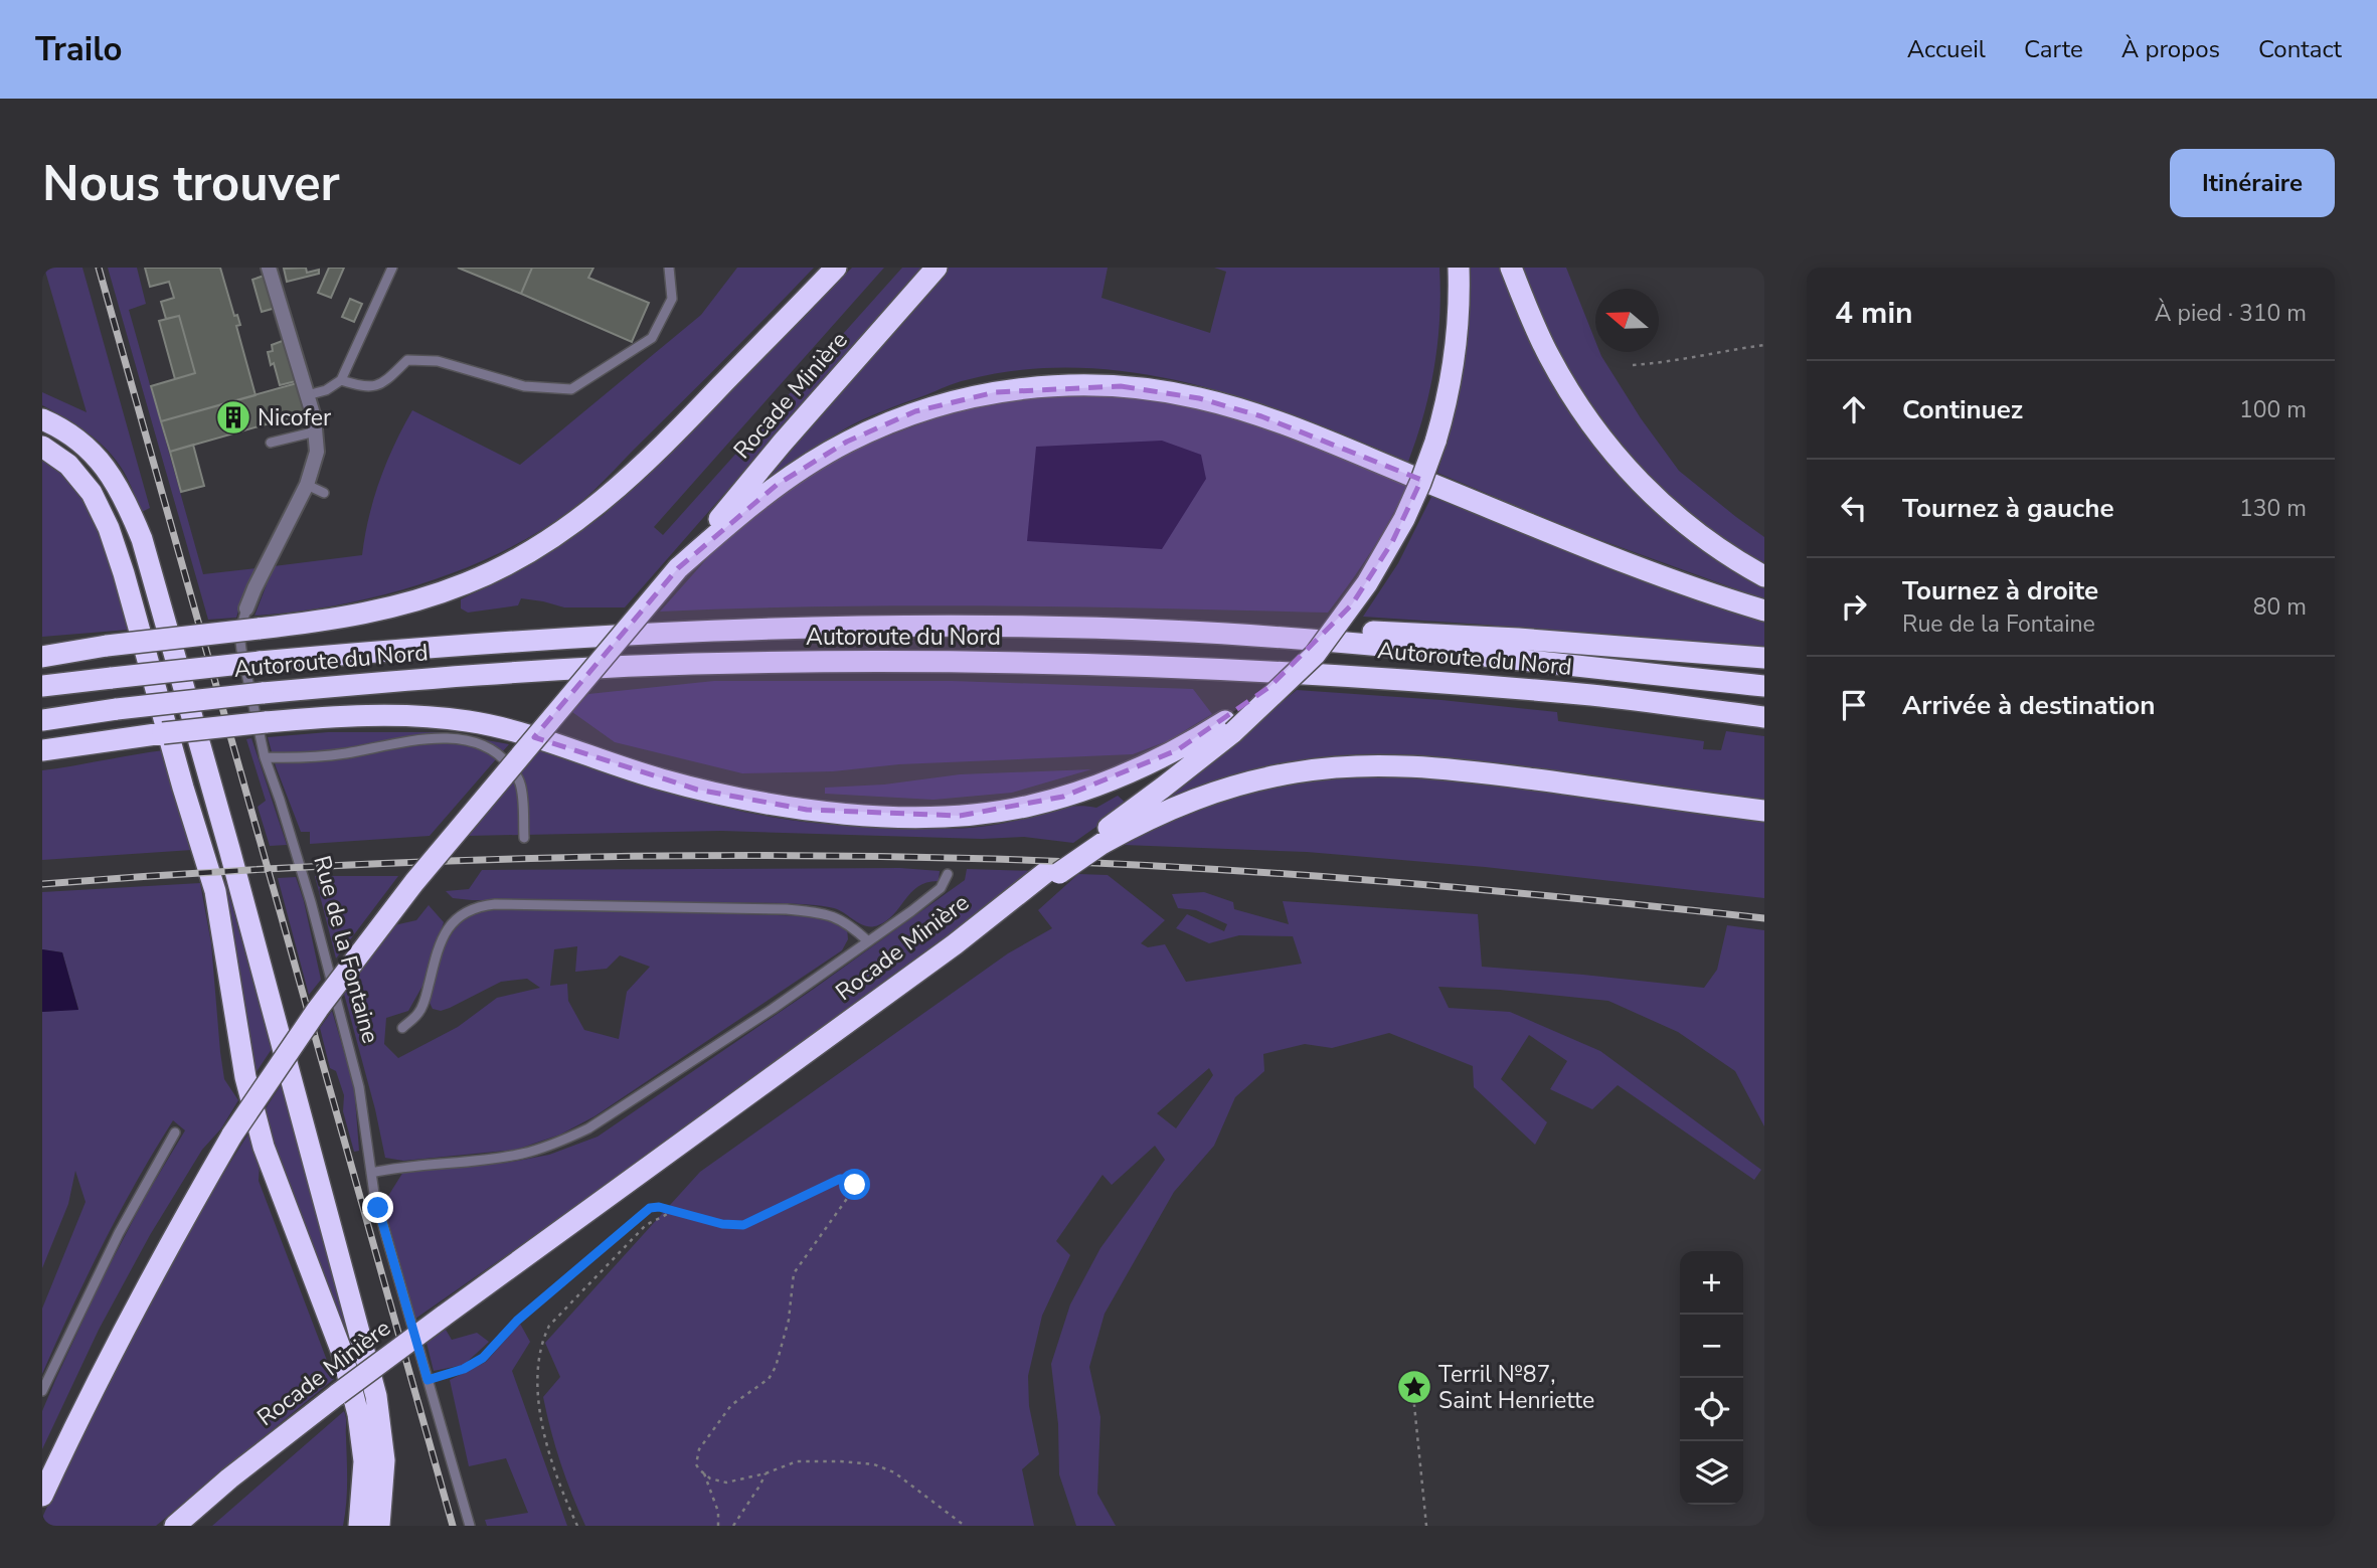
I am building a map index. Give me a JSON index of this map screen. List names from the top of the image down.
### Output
{
  "streets": {
    "highway": ["Rocade Minière", "Autoroute du Nord"],
    "street": ["Rue de la Fontaine"]
  },
  "places": {
    "building": ["Nicofer"],
    "place": ["Terril №87, Saint Henriette"]
  },
  "north": "left",
  "page": {
    "header": "Trailo",
    "nav": [
      "Accueil",
      "Carte",
      "À propos",
      "Contact"
    ],
    "buttons": "Itinéraire",
    "title": "Nous trouver",
    "heading": ["4 min", "À pied · 310 m"],
    "list": [
      ["Continuez", "100 m"],
      ["Tournez à gauche", "130 m"],
      ["Tournez à droite", "Rue de la Fontaine", "80 m"],
      "Arrivée à destination"
    ],
    "map_buttons": ["+", "−"]
  }
}
